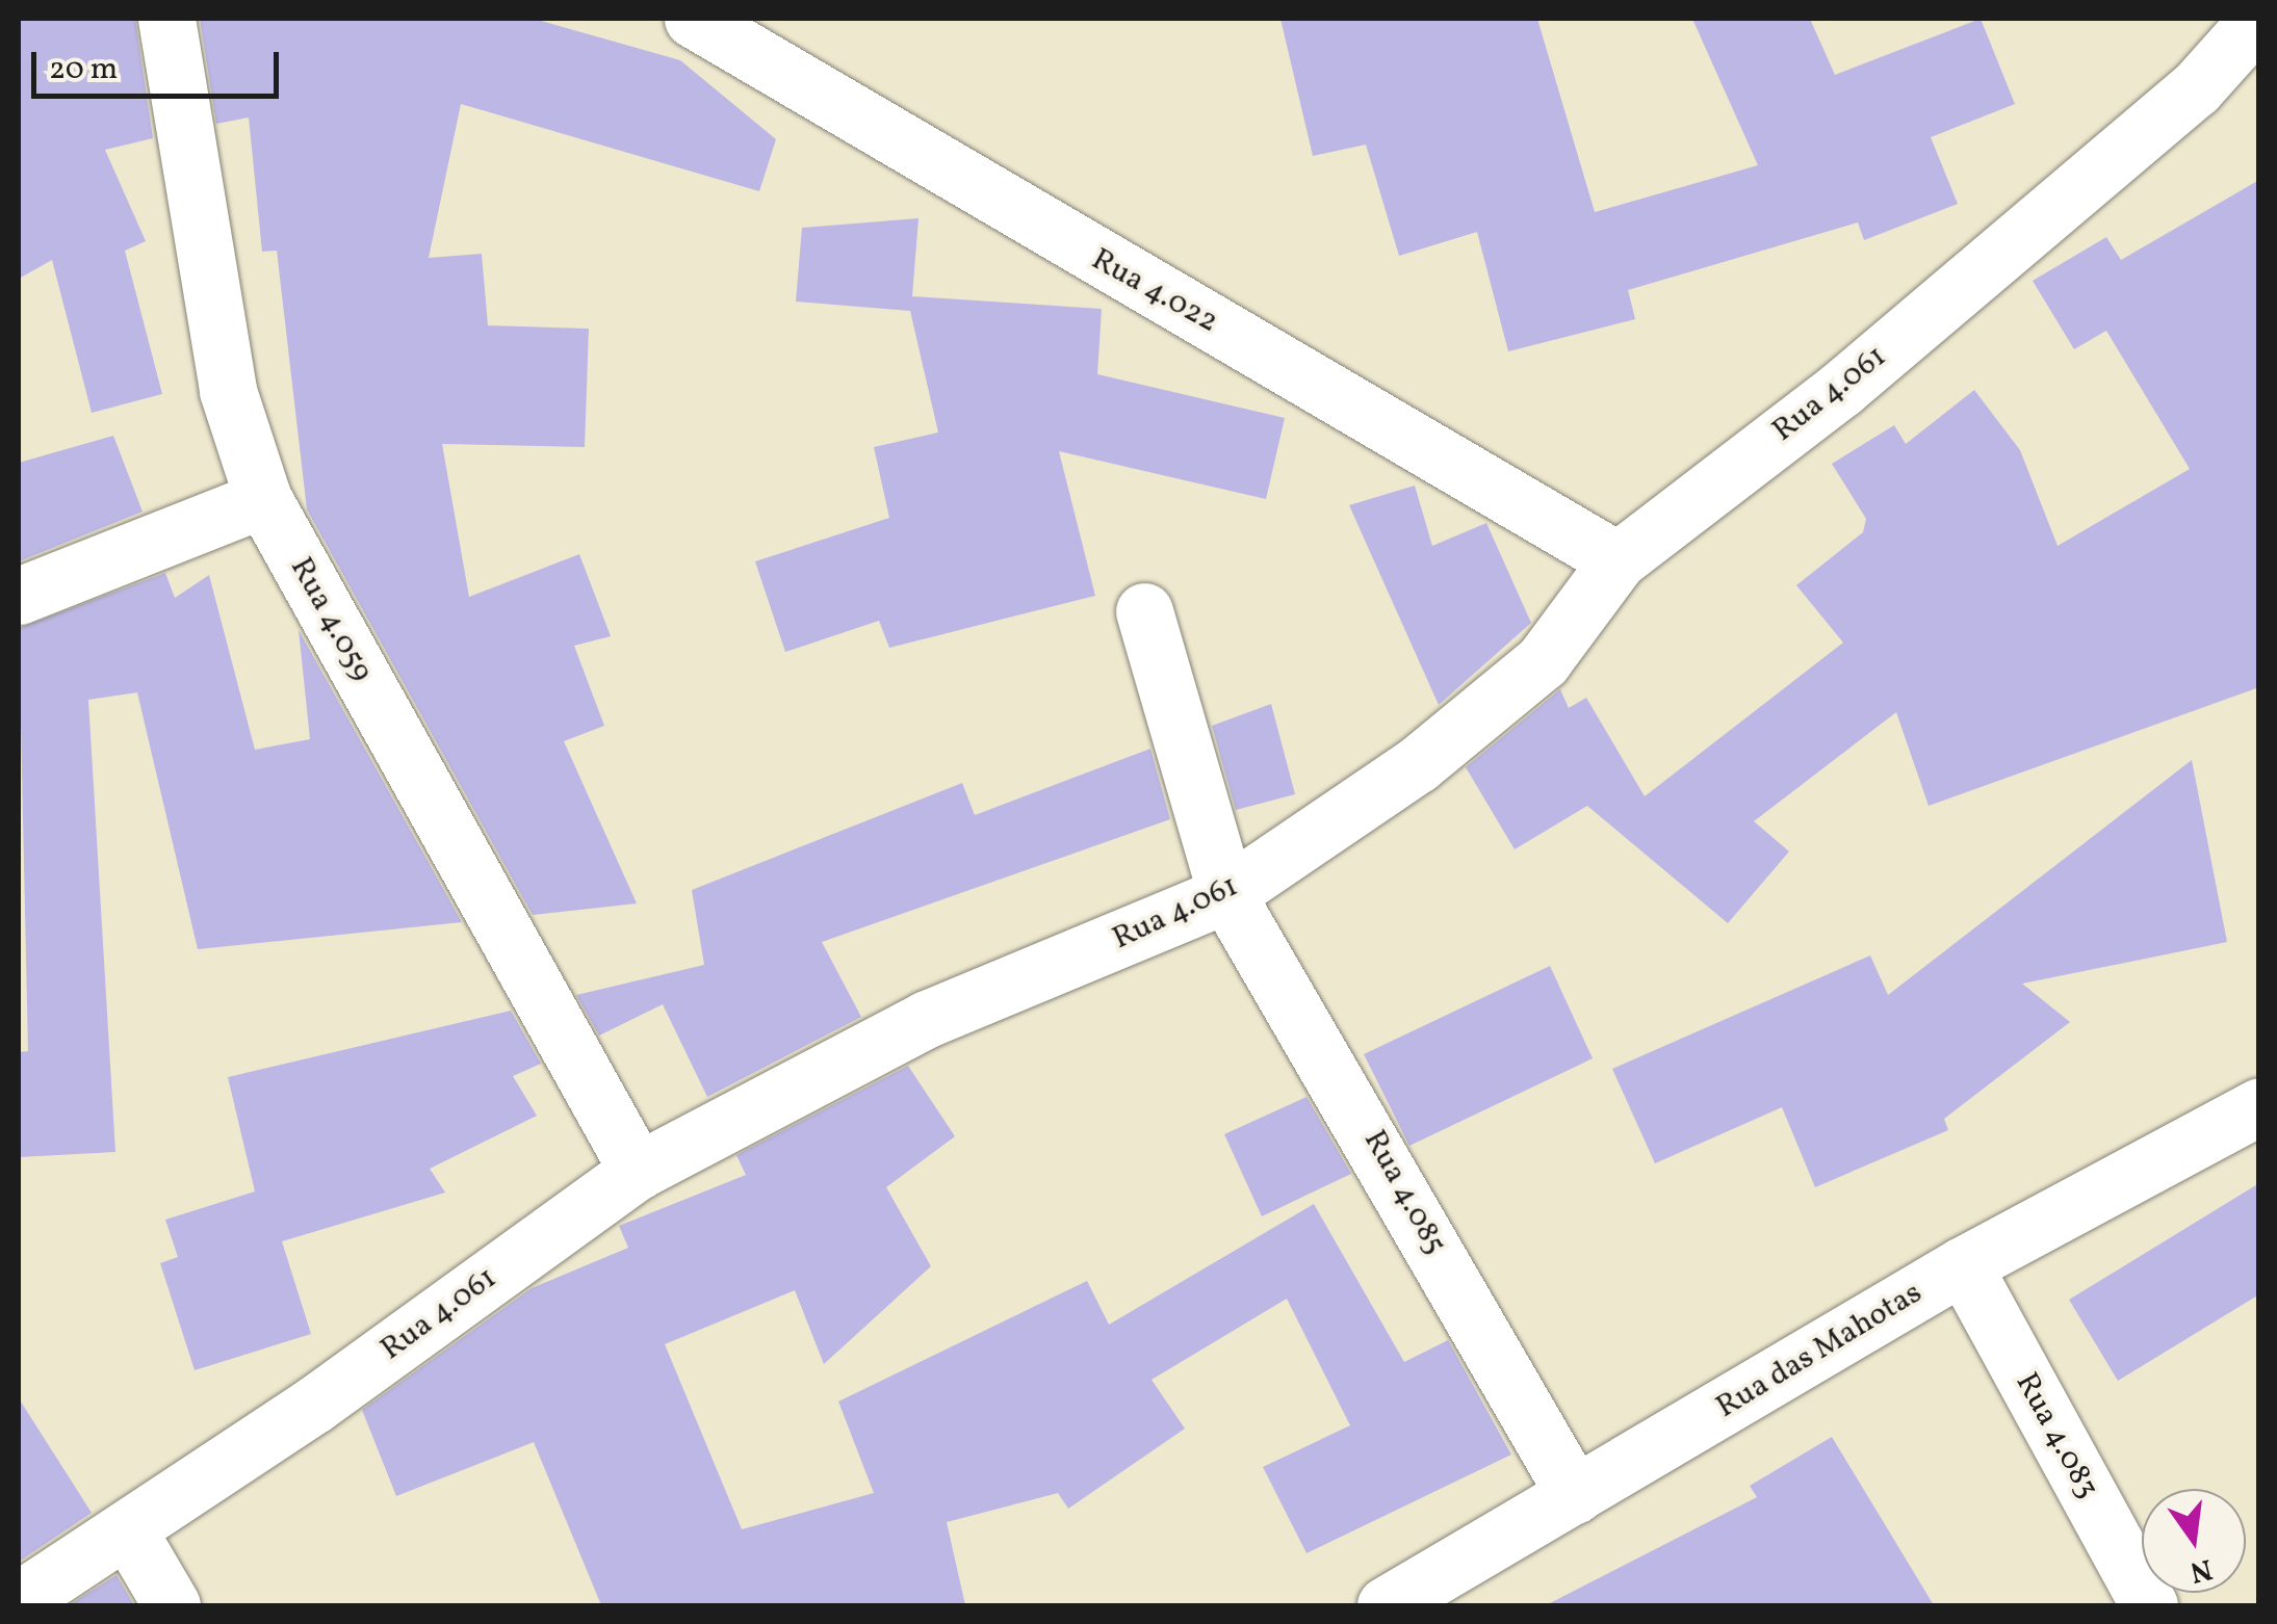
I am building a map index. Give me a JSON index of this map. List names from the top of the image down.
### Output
{
  "streets": {
    "street": [
      "Rua 4.022",
      "Rua 4.061",
      "Rua 4.059",
      "Rua 4.085",
      "Rua das Mahotas",
      "Rua 4.083"
    ]
  },
  "crossings": [
    ["Rua 4.022", "Rua 4.061"],
    ["Rua 4.061", "Rua 4.059"],
    ["Rua 4.061", "Rua 4.085"],
    ["Rua 4.085", "Rua das Mahotas"],
    ["Rua das Mahotas", "Rua 4.083"]
  ],
  "scale_bar": "20 m",
  "north": "bottom"
}
